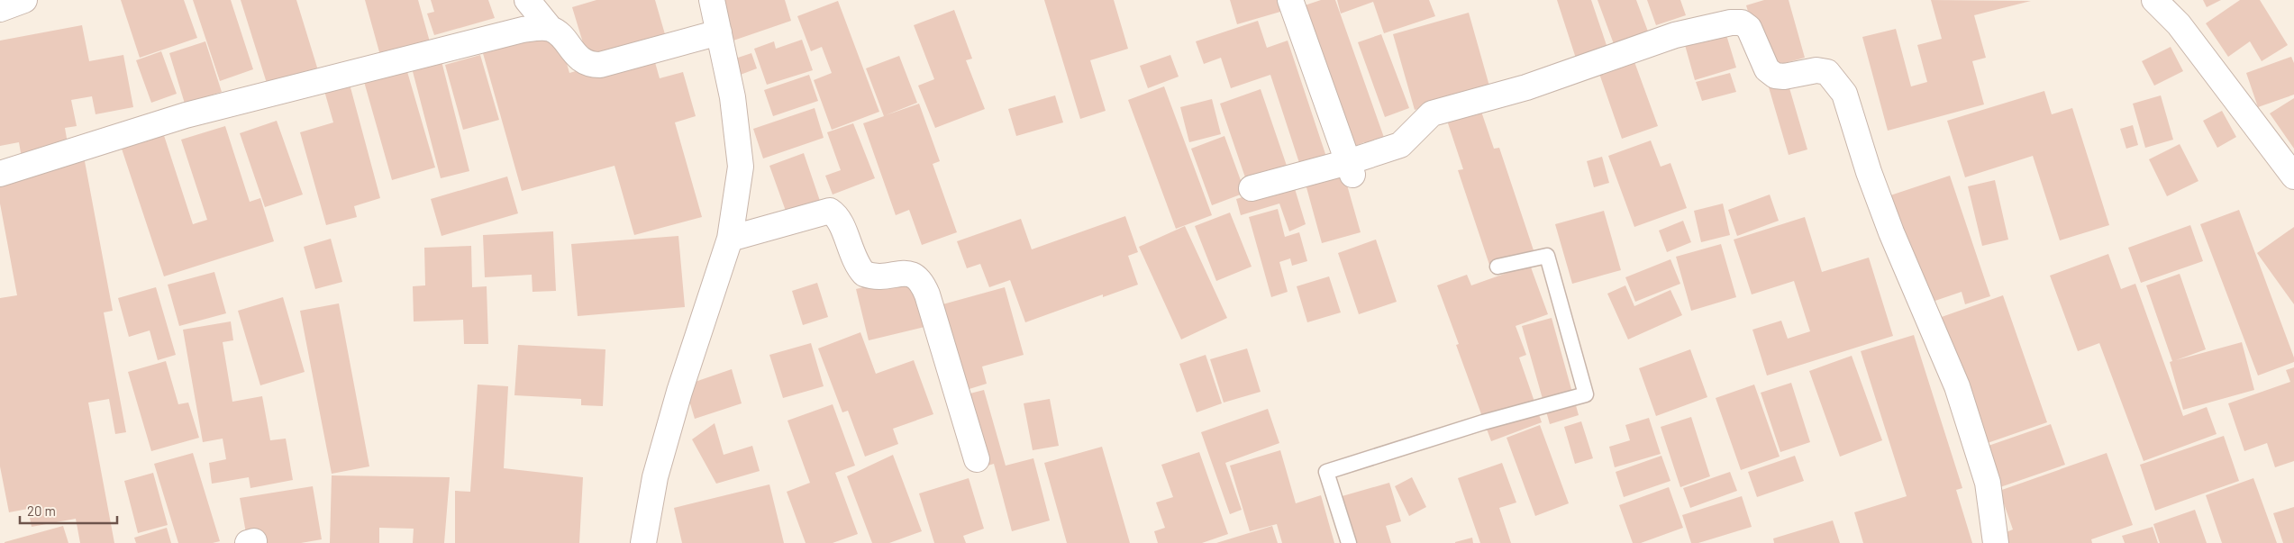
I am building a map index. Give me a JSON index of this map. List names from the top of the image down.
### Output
{
  "scale_bar": "20 m"
}
